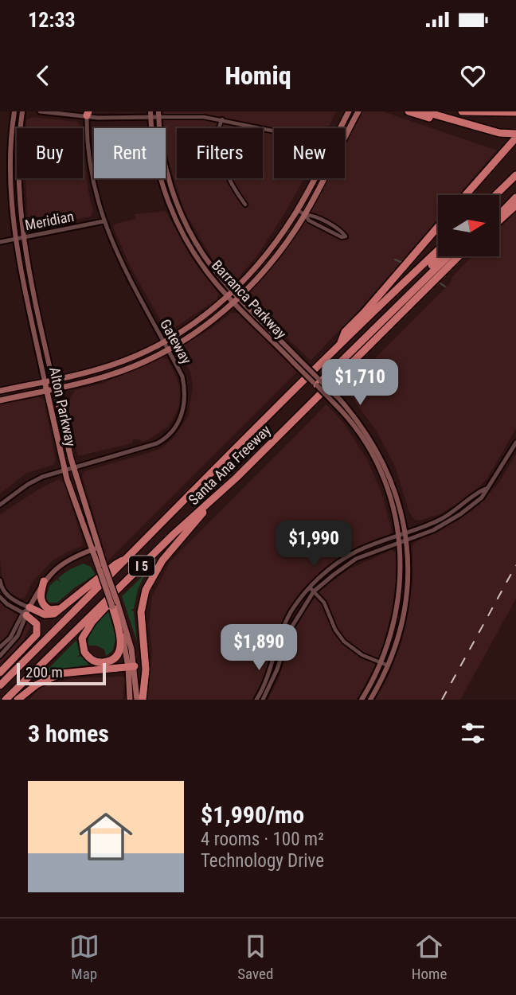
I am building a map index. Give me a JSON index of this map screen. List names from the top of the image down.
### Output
{
  "streets": {
    "highway": ["Santa Ana Freeway", "I 5"],
    "main road": ["Barranca Parkway", "Alton Parkway"],
    "street": ["Meridian", "Gateway"]
  },
  "crossings": [
    ["Meridian", "Gateway"],
    ["Meridian", "Alton Parkway"],
    ["Gateway", "Alton Parkway"]
  ],
  "scale_bar": "200 m",
  "north": "right",
  "page": {
    "status": "12:33",
    "header": "Homiq",
    "chip": [
      "Buy",
      "Rent",
      "Filters",
      "New"
    ],
    "price": ["$1,710", "$1,990", "$1,890"],
    "scale": "200 m",
    "heading": "3 homes",
    "list": [
      {
        "name": "$1,990/mo",
        "note": "4 rooms · 100 m² · Technology Drive"
      }
    ],
    "tabs": ["Map", "Saved", "Home"]
  }
}
